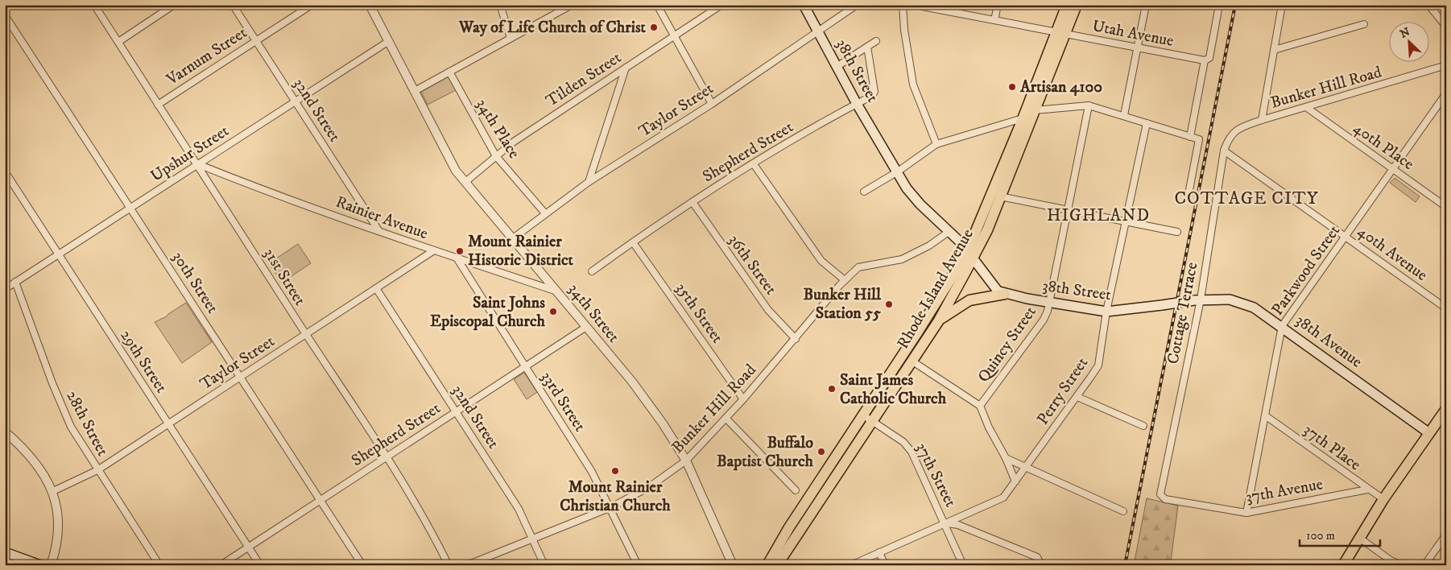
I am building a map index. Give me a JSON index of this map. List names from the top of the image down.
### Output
{
  "streets": {
    "main road": ["38th Street", "Rhode Island Avenue", "38th Avenue"],
    "street": [
      "Utah Avenue",
      "Varnum Street",
      "Tilden Street",
      "Bunker Hill Road",
      "32nd Street",
      "Taylor Street",
      "34th Place",
      "40th Place",
      "Shepherd Street",
      "Upshur Street",
      "Rainier Avenue",
      "40th Avenue",
      "36th Street",
      "Parkwood Street",
      "31st Street",
      "30th Street",
      "34th Street",
      "35th Street",
      "Cottage Terrace",
      "Quincy Street",
      "29th Street",
      "Perry Street",
      "33rd Street",
      "28th Street",
      "37th Place",
      "37th Street",
      "37th Avenue"
    ]
  },
  "crossings": [
    ["Utah Avenue", "Rhode Island Avenue"],
    ["Varnum Street", "32nd Street"],
    ["Varnum Street", "31st Street"],
    ["38th Street", "Bunker Hill Road"],
    ["38th Street", "Taylor Street"],
    ["38th Street", "Shepherd Street"],
    ["38th Street", "Rhode Island Avenue"],
    ["38th Street", "Cottage Terrace"],
    ["38th Street", "38th Avenue"],
    ["38th Street", "Quincy Street"],
    ["38th Street", "Perry Street"],
    ["Tilden Street", "34th Place"],
    ["Tilden Street", "34th Street"],
    ["Bunker Hill Road", "32nd Street"],
    ["Bunker Hill Road", "40th Place"],
    ["Bunker Hill Road", "36th Street"],
    ["Bunker Hill Road", "34th Street"],
    ["Bunker Hill Road", "35th Street"],
    ["Bunker Hill Road", "Cottage Terrace"],
    ["Bunker Hill Road", "33rd Street"],
    ["32nd Street", "Taylor Street"],
    ["32nd Street", "Shepherd Street"],
    ["32nd Street", "Upshur Street"],
    ["32nd Street", "Rainier Avenue"],
    ["Taylor Street", "34th Place"],
    ["Taylor Street", "Rainier Avenue"],
    ["Taylor Street", "31st Street"],
    ["Taylor Street", "30th Street"],
    ["Taylor Street", "34th Street"],
    ["Taylor Street", "29th Street"],
    ["Taylor Street", "28th Street"],
    ["40th Place", "Parkwood Street"],
    ["Shepherd Street", "36th Street"],
    ["Shepherd Street", "31st Street"],
    ["Shepherd Street", "30th Street"],
    ["Shepherd Street", "34th Street"],
    ["Shepherd Street", "35th Street"],
    ["Shepherd Street", "29th Street"],
    ["Shepherd Street", "33rd Street"],
    ["Upshur Street", "Rainier Avenue"],
    ["Upshur Street", "31st Street"],
    ["Upshur Street", "30th Street"],
    ["Upshur Street", "34th Street"],
    ["Upshur Street", "29th Street"],
    ["Upshur Street", "28th Street"],
    ["Rainier Avenue", "31st Street"],
    ["Rainier Avenue", "34th Street"],
    ["Rainier Avenue", "33rd Street"],
    ["40th Avenue", "Parkwood Street"],
    ["40th Avenue", "Cottage Terrace"],
    ["Parkwood Street", "38th Avenue"],
    ["Parkwood Street", "37th Place"],
    ["Parkwood Street", "37th Avenue"],
    ["Rhode Island Avenue", "37th Street"],
    ["Cottage Terrace", "38th Avenue"],
    ["Cottage Terrace", "37th Avenue"],
    ["Perry Street", "37th Street"],
    ["37th Place", "37th Avenue"]
  ],
  "districts": ["COTTAGE CITY", "HIGHLAND"],
  "places": [
    "Way of Life Church of Christ",
    "Artisan 4100",
    "Mount Rainier Historic District",
    "Bunker Hill Station 55",
    "Saint Johns Episcopal Church",
    "Saint James Catholic Church",
    "Buffalo Baptist Church",
    "Mount Rainier Christian Church"
  ],
  "scale_bar": "100 m",
  "north": "top left"
}
